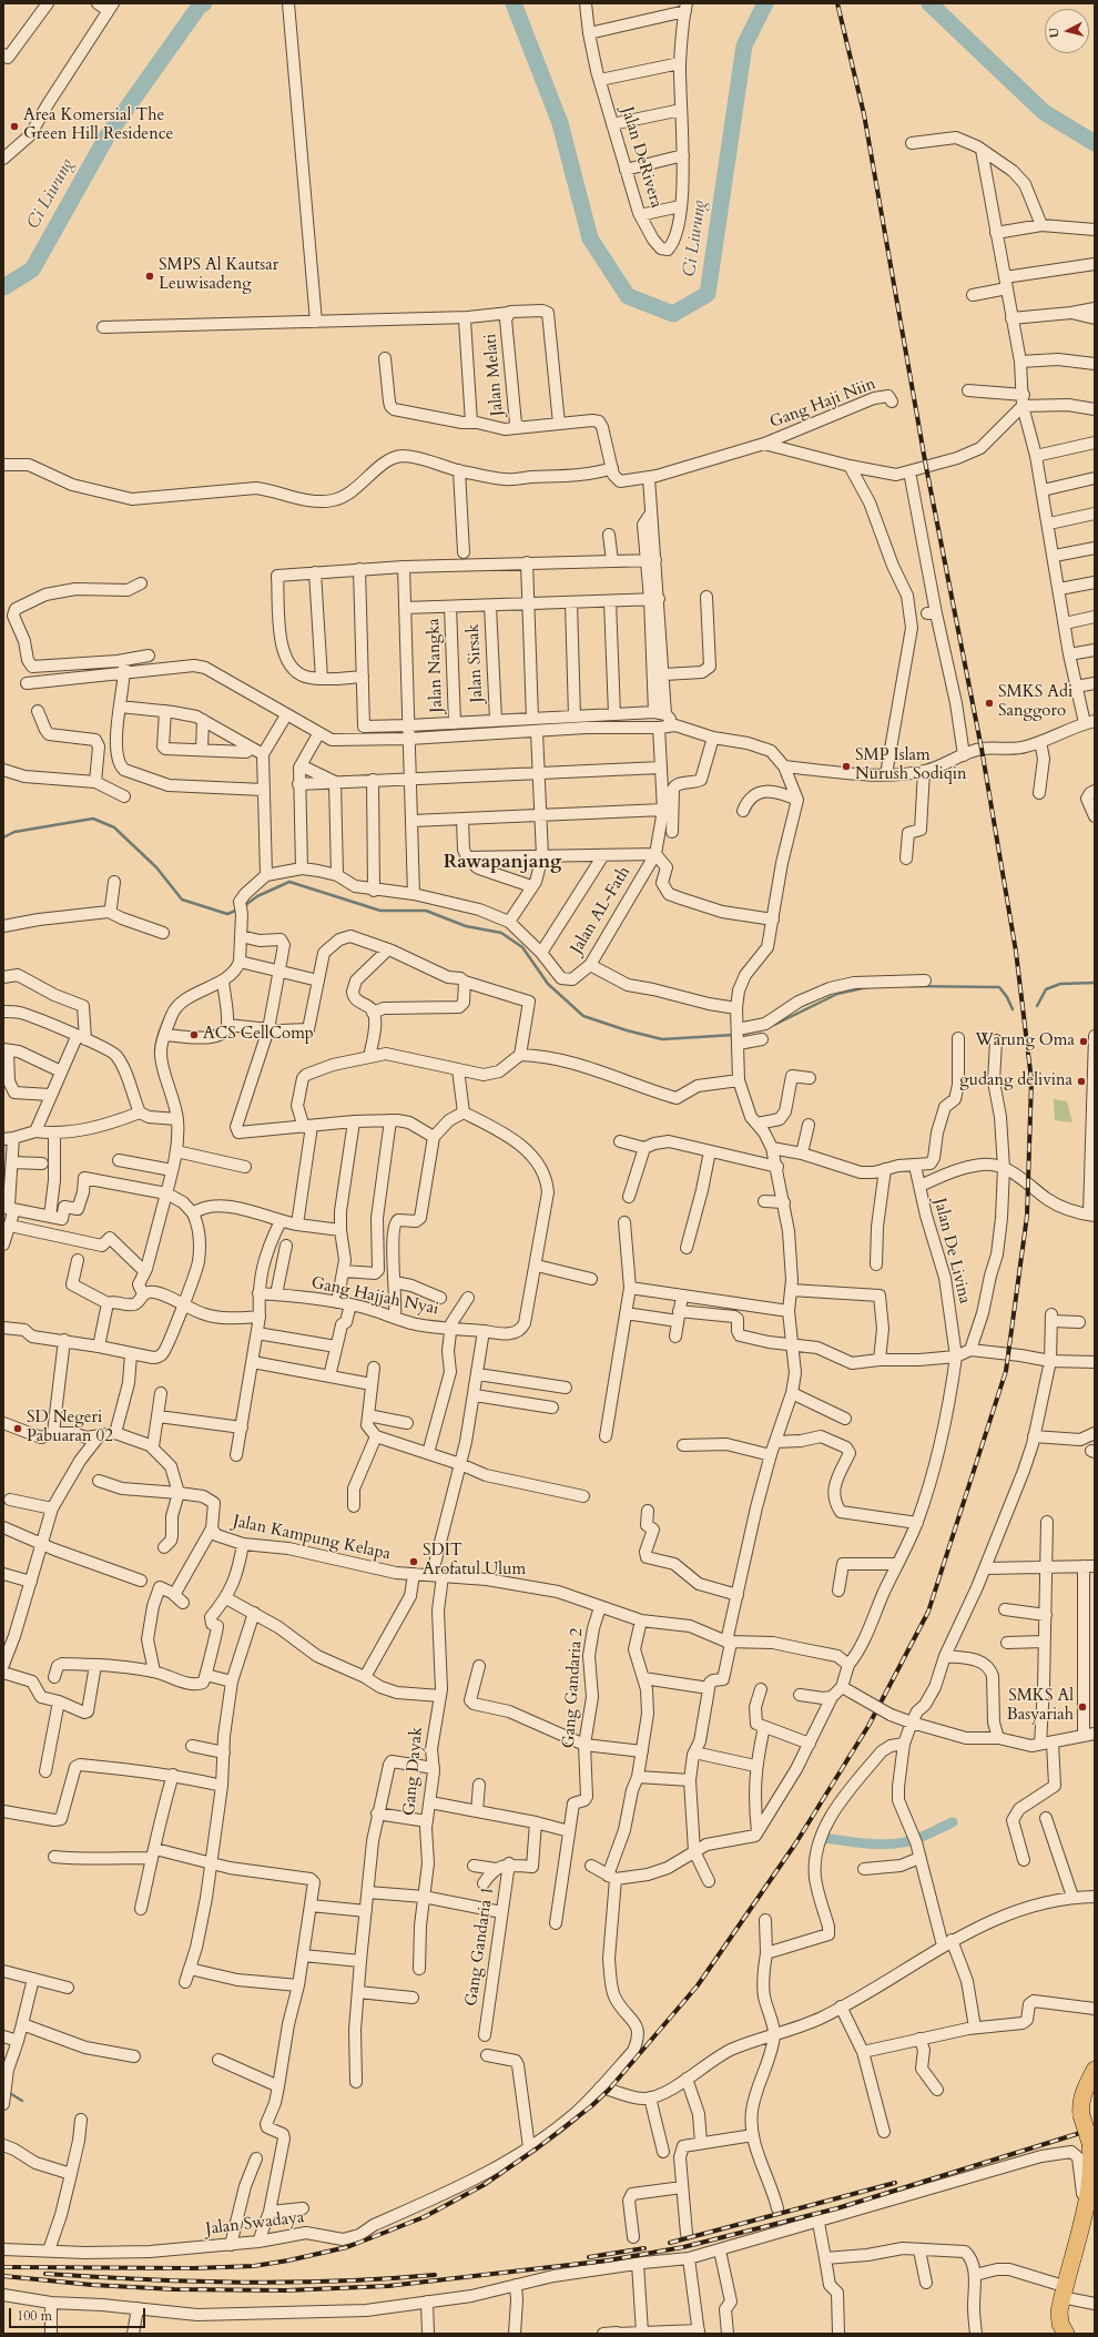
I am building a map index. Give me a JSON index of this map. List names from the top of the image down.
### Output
{
  "streets": {
    "street": [
      "Jalan DeRivera",
      "Jalan Melati",
      "Gang Haji Niin",
      "Jalan Sirsak",
      "Jalan Nangka",
      "Jalan AL-Fath",
      "Jalan De Livina",
      "Gang Hajjah Nyai",
      "Jalan Kampung Kelapa",
      "Gang Gandaria 2",
      "Gang Dayak",
      "Gang Gandaria 1",
      "Jalan Swadaya"
    ]
  },
  "crossings": [
    ["Jalan De Livina", "Jalan Kampung Kelapa"],
    ["Gang Hajjah Nyai", "Gang Dayak"],
    ["Jalan Kampung Kelapa", "Gang Gandaria 2"],
    ["Jalan Kampung Kelapa", "Gang Dayak"]
  ],
  "districts": ["Rawapanjang"],
  "water": ["Ci Liwung"],
  "places": [
    "Area Komersial The Green Hill Residence",
    "SMPS Al Kautsar Leuwisadeng",
    "SMKS Adi Sanggoro",
    "SMP Islam Nurush Sodiqin",
    "ACS CellComp",
    "Warung Oma",
    "gudang delivina",
    "SD Negeri Pabuaran 02",
    "SDIT Arofatul Ulum",
    "SMKS Al Basyariah"
  ],
  "scale_bar": "100 m",
  "north": "left"
}
